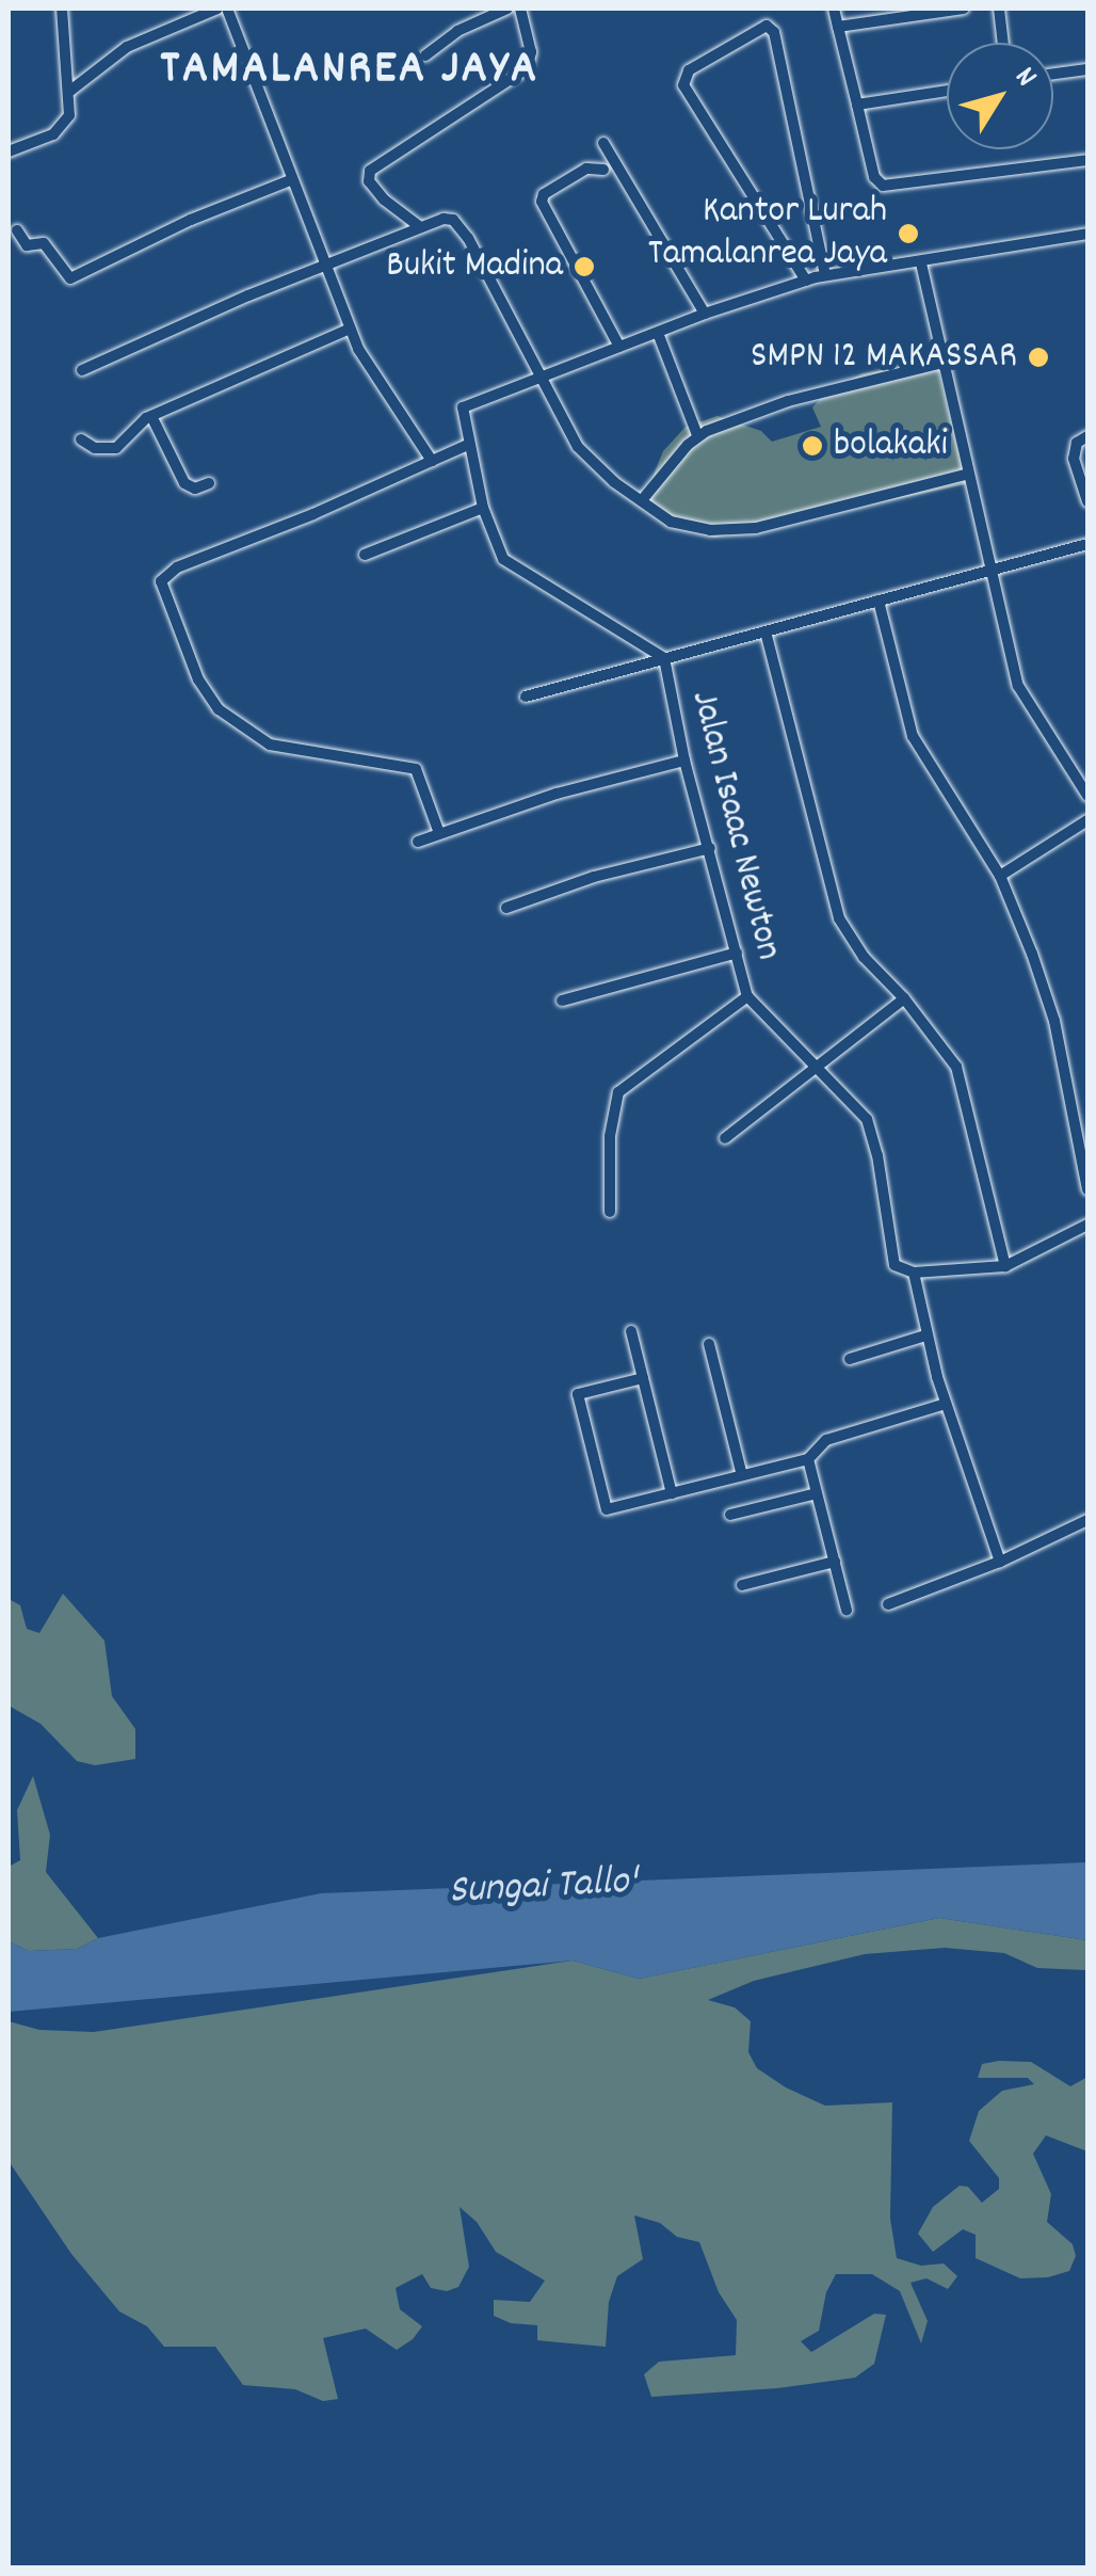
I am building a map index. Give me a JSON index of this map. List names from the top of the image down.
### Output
{
  "streets": {
    "street": ["Jalan Isaac Newton"]
  },
  "districts": ["TAMALANREA JAYA"],
  "water": ["Sungai Tallo'"],
  "places": [
    "Kantor Lurah Tamalanrea Jaya",
    "Bukit Madina",
    "SMPN 12 MAKASSAR",
    "bolakaki"
  ],
  "north": "top right"
}
